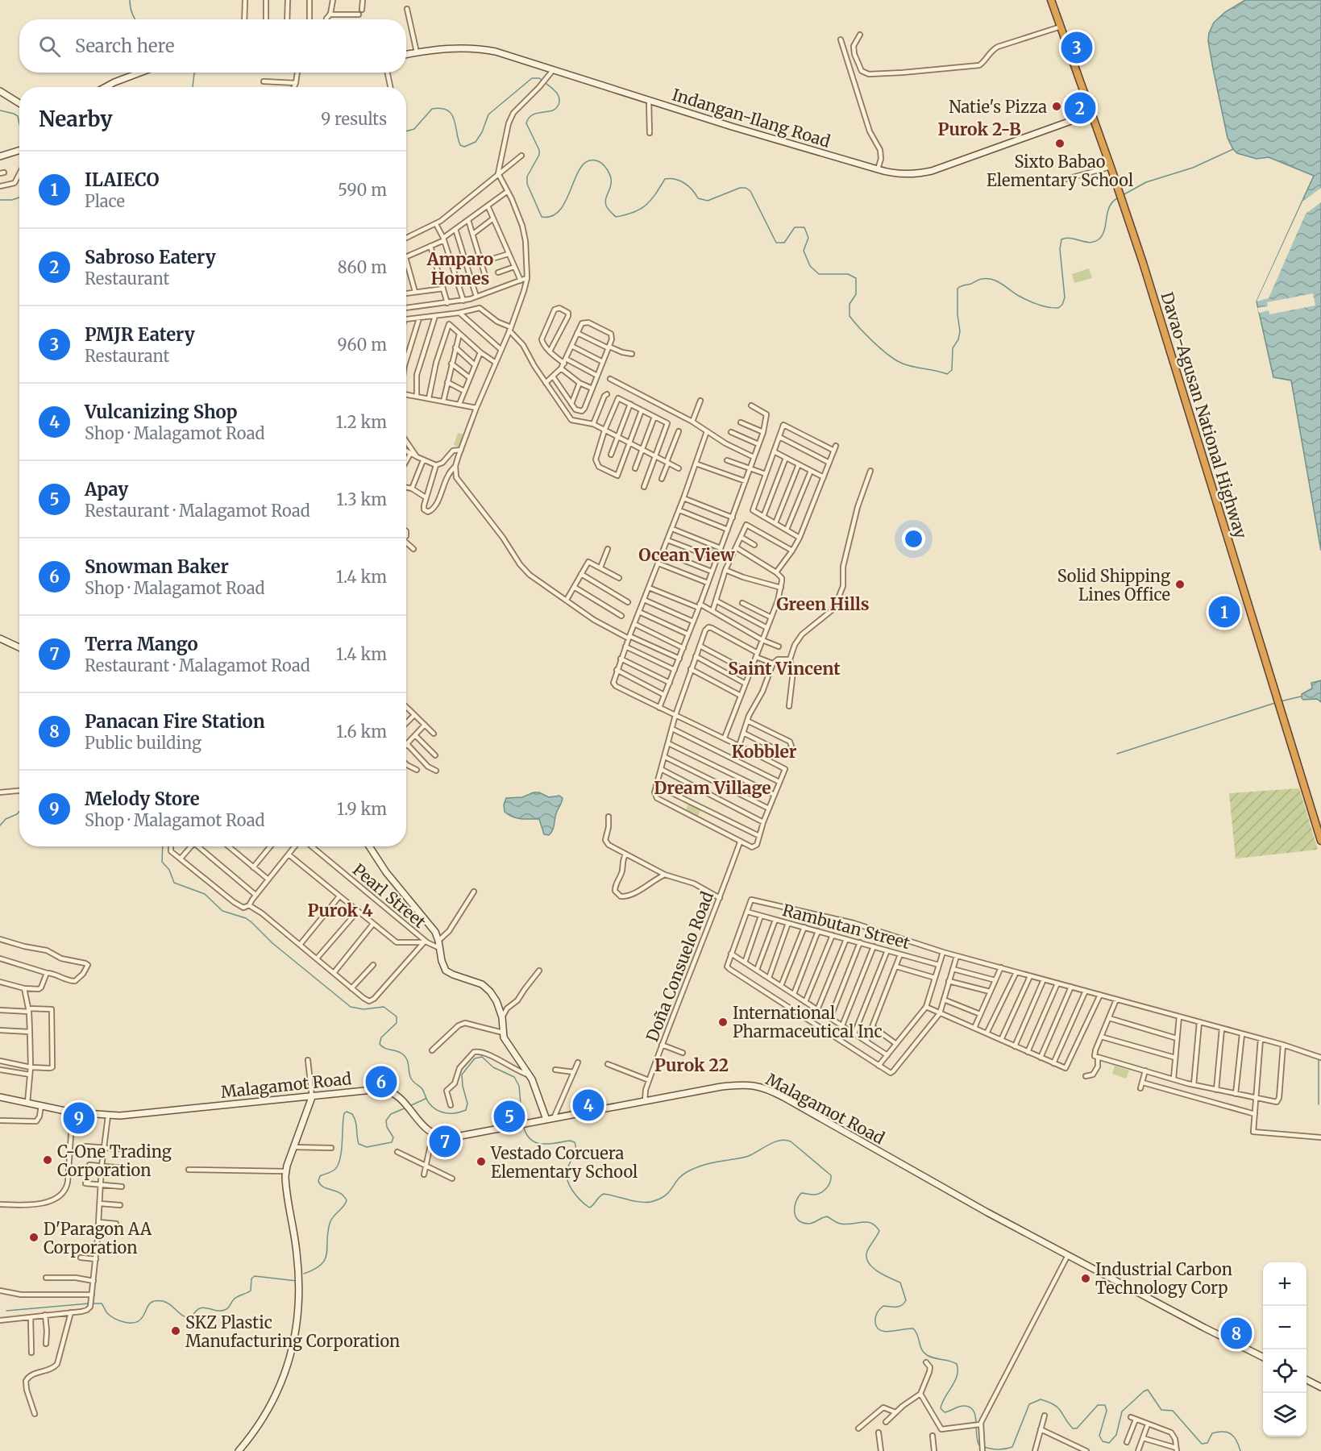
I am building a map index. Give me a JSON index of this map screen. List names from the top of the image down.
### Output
{
  "streets": {
    "highway": ["Davao-Agusan National Highway"],
    "street": [
      "Indangan-Ilang Road",
      "Pearl Street",
      "Rambutan Street",
      "Doña Consuelo Road",
      "Malagamot Road"
    ]
  },
  "crossings": [
    ["Indangan-Ilang Road", "Davao-Agusan National Highway"],
    ["Doña Consuelo Road", "Malagamot Road"]
  ],
  "districts": [
    "Purok 2-B",
    "Amparo Homes",
    "Ocean View",
    "Green Hills",
    "Saint Vincent",
    "Kobbler",
    "Dream Village",
    "Purok 4",
    "Purok 22"
  ],
  "places": [
    "Natie's Pizza",
    "Sixto Babao Elementary School",
    "Solid Shipping Lines Office",
    "International Pharmaceutical Inc",
    "C-One Trading Corporation",
    "Vestado Corcuera Elementary School",
    "D'Paragon AA Corporation",
    "Industrial Carbon Technology Corp",
    "SKZ Plastic Manufacturing Corporation"
  ],
  "page": {
    "search": "Search here",
    "pins": [
      "3",
      "2",
      "1",
      "6",
      "4",
      "5",
      "9",
      "7",
      "8"
    ],
    "heading": ["Nearby", "9 results"],
    "list": [
      {
        "mark": "1",
        "name": "ILAIECO",
        "note": "Place",
        "value": "590 m"
      },
      {
        "mark": "2",
        "name": "Sabroso Eatery",
        "note": "Restaurant",
        "value": "860 m"
      },
      {
        "mark": "3",
        "name": "PMJR Eatery",
        "note": "Restaurant",
        "value": "960 m"
      },
      {
        "mark": "4",
        "name": "Vulcanizing Shop",
        "note": "Shop · Malagamot Road",
        "value": "1.2 km"
      },
      {
        "mark": "5",
        "name": "Apay",
        "note": "Restaurant · Malagamot Road",
        "value": "1.3 km"
      },
      {
        "mark": "6",
        "name": "Snowman Baker",
        "note": "Shop · Malagamot Road",
        "value": "1.4 km"
      },
      {
        "mark": "7",
        "name": "Terra Mango",
        "note": "Restaurant · Malagamot Road",
        "value": "1.4 km"
      },
      {
        "mark": "8",
        "name": "Panacan Fire Station",
        "note": "Public building",
        "value": "1.6 km"
      },
      {
        "mark": "9",
        "name": "Melody Store",
        "note": "Shop · Malagamot Road",
        "value": "1.9 km"
      }
    ],
    "map_buttons": ["+", "−"]
  }
}
